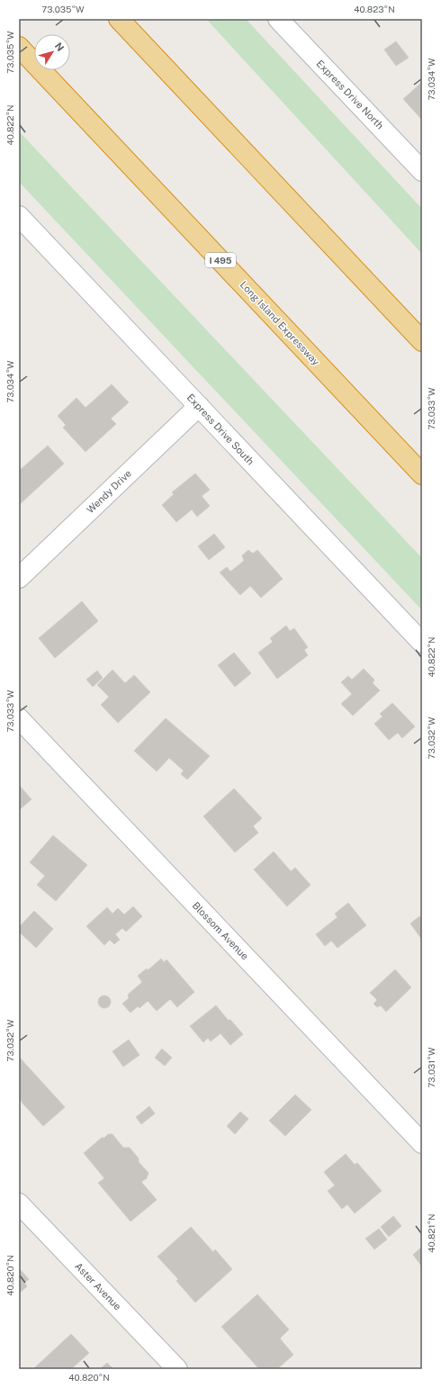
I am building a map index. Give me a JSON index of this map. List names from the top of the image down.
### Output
{
  "streets": {
    "highway": ["I 495", "Long Island Expressway"],
    "street": [
      "Express Drive North",
      "Express Drive South",
      "Wendy Drive",
      "Blossom Avenue",
      "Aster Avenue"
    ]
  },
  "crossings": [
    ["Express Drive South", "Wendy Drive"]
  ],
  "north": "top right",
  "coordinates": [
    "73.035°W",
    "40.823°N",
    "73.034°W",
    "40.822°N",
    "73.033°W",
    "73.032°W",
    "73.031°W",
    "40.821°N",
    "40.820°N"
  ]
}
